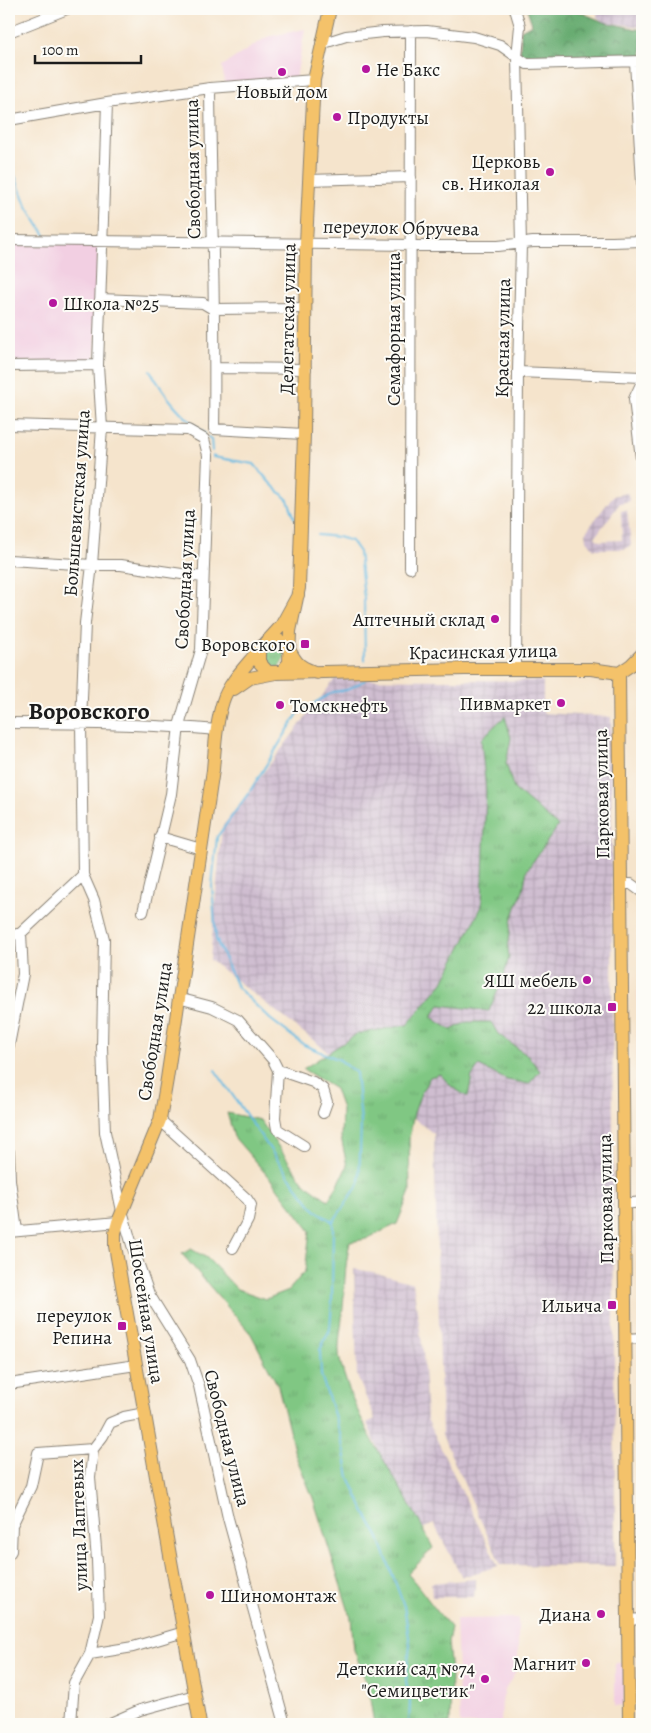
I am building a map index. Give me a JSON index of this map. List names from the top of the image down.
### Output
{
  "streets": {
    "main road": [
      "Свободная улица",
      "Делегатская улица",
      "Красинская улица",
      "Парковая улица",
      "Шоссейная улица"
    ],
    "street": [
      "переулок Обручева",
      "Семафорная улица",
      "Красная улица",
      "Большевистская улица",
      "улица Лаптевых"
    ]
  },
  "crossings": [
    ["Свободная улица", "переулок Обручева"],
    ["Свободная улица", "Делегатская улица"],
    ["Свободная улица", "Большевистская улица"],
    ["Свободная улица", "Красинская улица"],
    ["Свободная улица", "Шоссейная улица"],
    ["переулок Обручева", "Делегатская улица"],
    ["переулок Обручева", "Семафорная улица"],
    ["переулок Обручева", "Красная улица"],
    ["переулок Обручева", "Большевистская улица"],
    ["Делегатская улица", "Красинская улица"],
    ["Красная улица", "Красинская улица"],
    ["Большевистская улица", "Шоссейная улица"],
    ["Красинская улица", "Парковая улица"]
  ],
  "districts": ["Воровского"],
  "places": {
    "other": [
      "Не Бакс",
      "Новый дом",
      "Продукты",
      "Церковь св. Николая",
      "Школа №25",
      "Аптечный склад",
      "Пивмаркет",
      "Томскнефть",
      "ЯШ мебель",
      "Шиномонтаж",
      "Диана",
      "Магнит",
      "Детский сад №74 \"Семицветик\""
    ],
    "transit": [
      "Воровского",
      "22 школа",
      "Ильича",
      "переулок Репина"
    ]
  },
  "scale_bar": "100 m"
}
